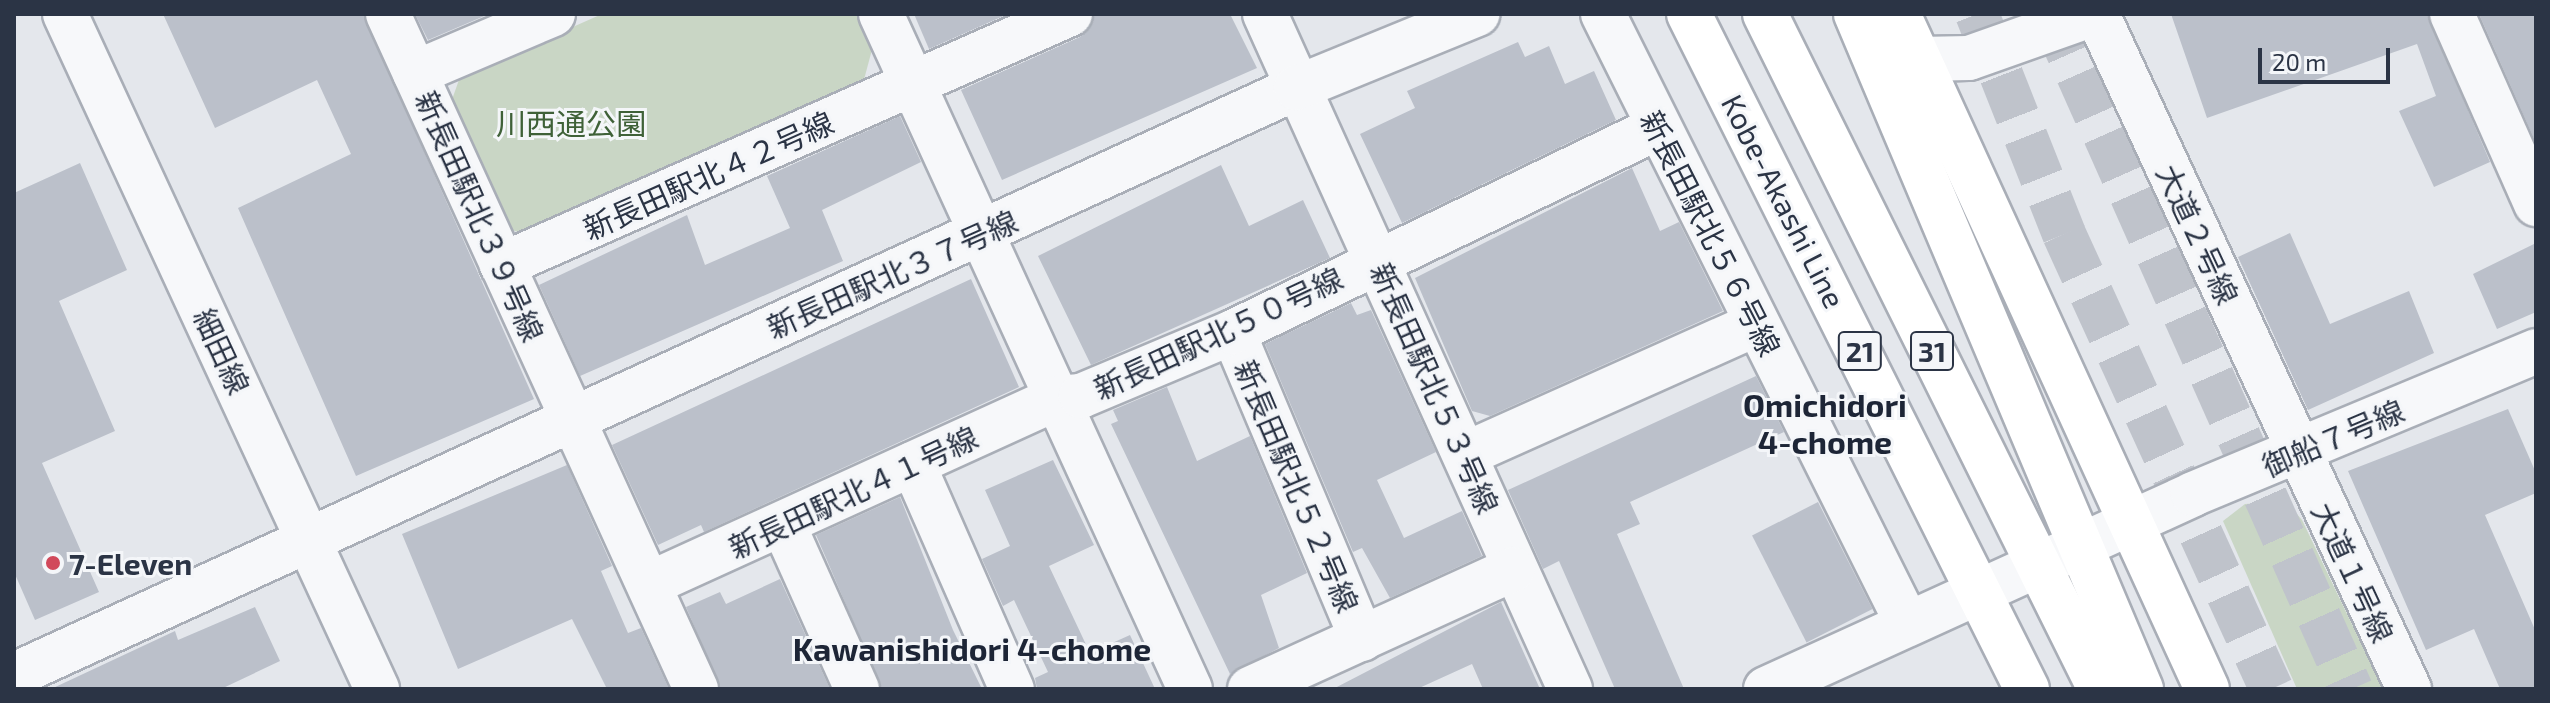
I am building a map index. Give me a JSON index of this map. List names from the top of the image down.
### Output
{
  "streets": {
    "main road": ["Kobe-Akashi Line", "21", "31"],
    "street": [
      "新長田駅北４２号線",
      "新長田駅北３９号線",
      "新長田駅北５６号線",
      "大道２号線",
      "新長田駅北３７号線",
      "新長田駅北５０号線",
      "細田線",
      "新長田駅北５３号線",
      "御船７号線",
      "新長田駅北５２号線",
      "新長田駅北４１号線",
      "大道１号線"
    ]
  },
  "crossings": [
    ["新長田駅北４２号線", "新長田駅北３９号線"],
    ["Kobe-Akashi Line", "御船７号線"],
    ["新長田駅北３９号線", "新長田駅北３７号線"],
    ["新長田駅北３９号線", "新長田駅北４１号線"],
    ["新長田駅北５６号線", "新長田駅北５０号線"],
    ["新長田駅北５６号線", "御船７号線"],
    ["大道２号線", "御船７号線"],
    ["大道２号線", "大道１号線"],
    ["新長田駅北３７号線", "細田線"],
    ["新長田駅北３７号線", "新長田駅北５３号線"],
    ["新長田駅北５０号線", "新長田駅北５３号線"],
    ["新長田駅北５０号線", "新長田駅北５２号線"],
    ["新長田駅北５０号線", "新長田駅北４１号線"],
    ["31", "御船７号線"],
    ["御船７号線", "大道１号線"]
  ],
  "districts": ["Omichidori 4-chome", "Kawanishidori 4-chome"],
  "parks": ["川西通公園"],
  "places": ["7-Eleven"],
  "scale_bar": "20 m"
}
